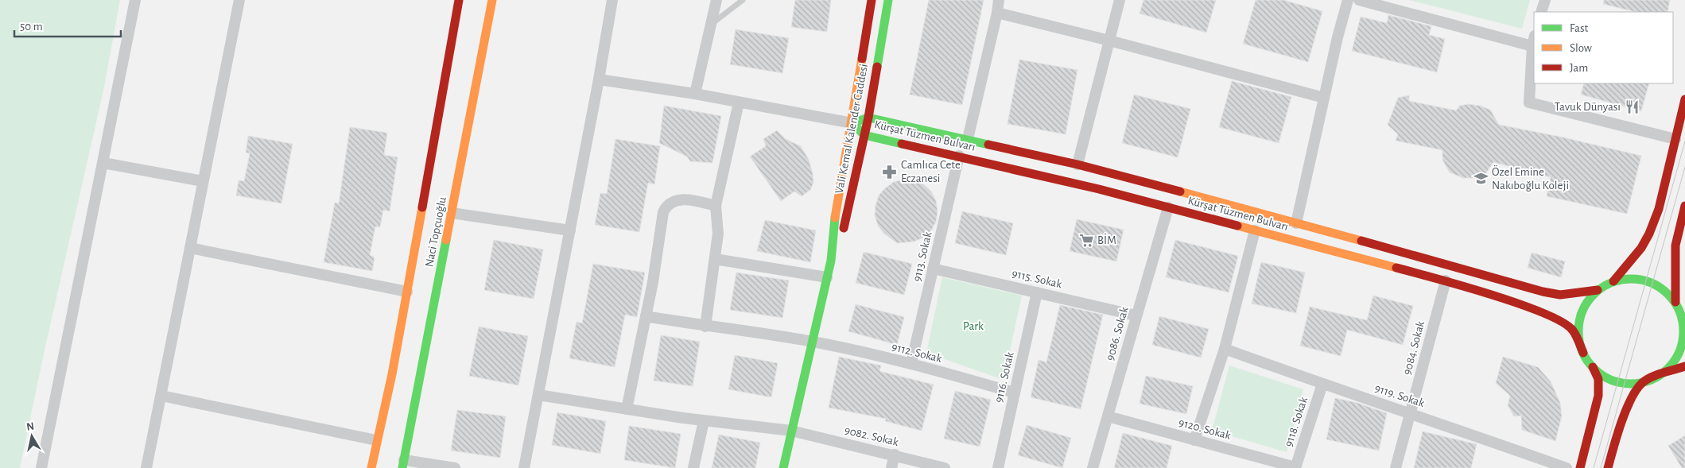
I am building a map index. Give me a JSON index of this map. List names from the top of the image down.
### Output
{
  "streets": {
    "street": [
      "Vali Kemal Kalender Caddesi",
      "Kürşat Tüzmen Bulvarı",
      "Naci Topçuoğlu",
      "9113. Sokak",
      "9115. Sokak",
      "9086. Sokak",
      "9084. Sokak",
      "9112. Sokak",
      "9116. Sokak",
      "9119. Sokak",
      "9118. Sokak",
      "9120. Sokak",
      "9082. Sokak"
    ]
  },
  "crossings": [
    ["Vali Kemal Kalender Caddesi", "Kürşat Tüzmen Bulvarı"],
    ["Vali Kemal Kalender Caddesi", "9112. Sokak"],
    ["Vali Kemal Kalender Caddesi", "9082. Sokak"],
    ["Kürşat Tüzmen Bulvarı", "9113. Sokak"],
    ["Kürşat Tüzmen Bulvarı", "9086. Sokak"],
    ["Kürşat Tüzmen Bulvarı", "9084. Sokak"],
    ["9113. Sokak", "9115. Sokak"],
    ["9113. Sokak", "9112. Sokak"],
    ["9115. Sokak", "9086. Sokak"],
    ["9115. Sokak", "9116. Sokak"],
    ["9086. Sokak", "9120. Sokak"],
    ["9084. Sokak", "9119. Sokak"],
    ["9112. Sokak", "9116. Sokak"],
    ["9119. Sokak", "9118. Sokak"],
    ["9118. Sokak", "9120. Sokak"]
  ],
  "parks": ["Park"],
  "places": {
    "restaurant": ["Tavuk Dünyası"],
    "pharmacy": ["Camlıca Cete Eczanesi"],
    "school or university": ["Özel Emine Nakıboğlu Koleji"],
    "supermarket": ["BİM"]
  },
  "legend": ["Fast", "Slow", "Jam"],
  "scale_bar": "50 m",
  "north": "top"
}
